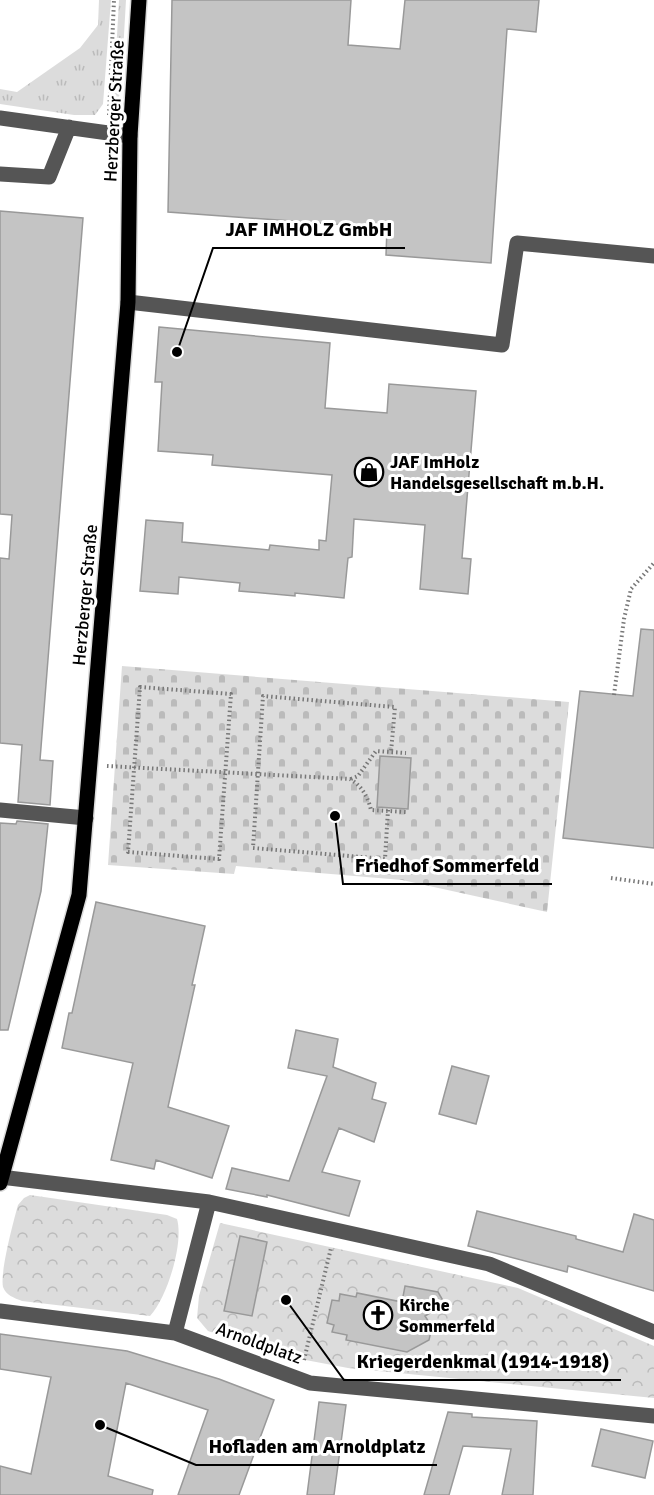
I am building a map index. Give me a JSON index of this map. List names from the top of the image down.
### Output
{
  "streets": {
    "main road": ["Herzberger Straße"],
    "street": ["Arnoldplatz"]
  },
  "places": {
    "other": [
      "JAF IMHOLZ GmbH",
      "Friedhof Sommerfeld",
      "Kriegerdenkmal (1914-1918)",
      "Hofladen am Arnoldplatz"
    ],
    "shop": ["JAF ImHolz Handelsgesellschaft m.b.H."],
    "church": ["Kirche Sommerfeld"]
  }
}
